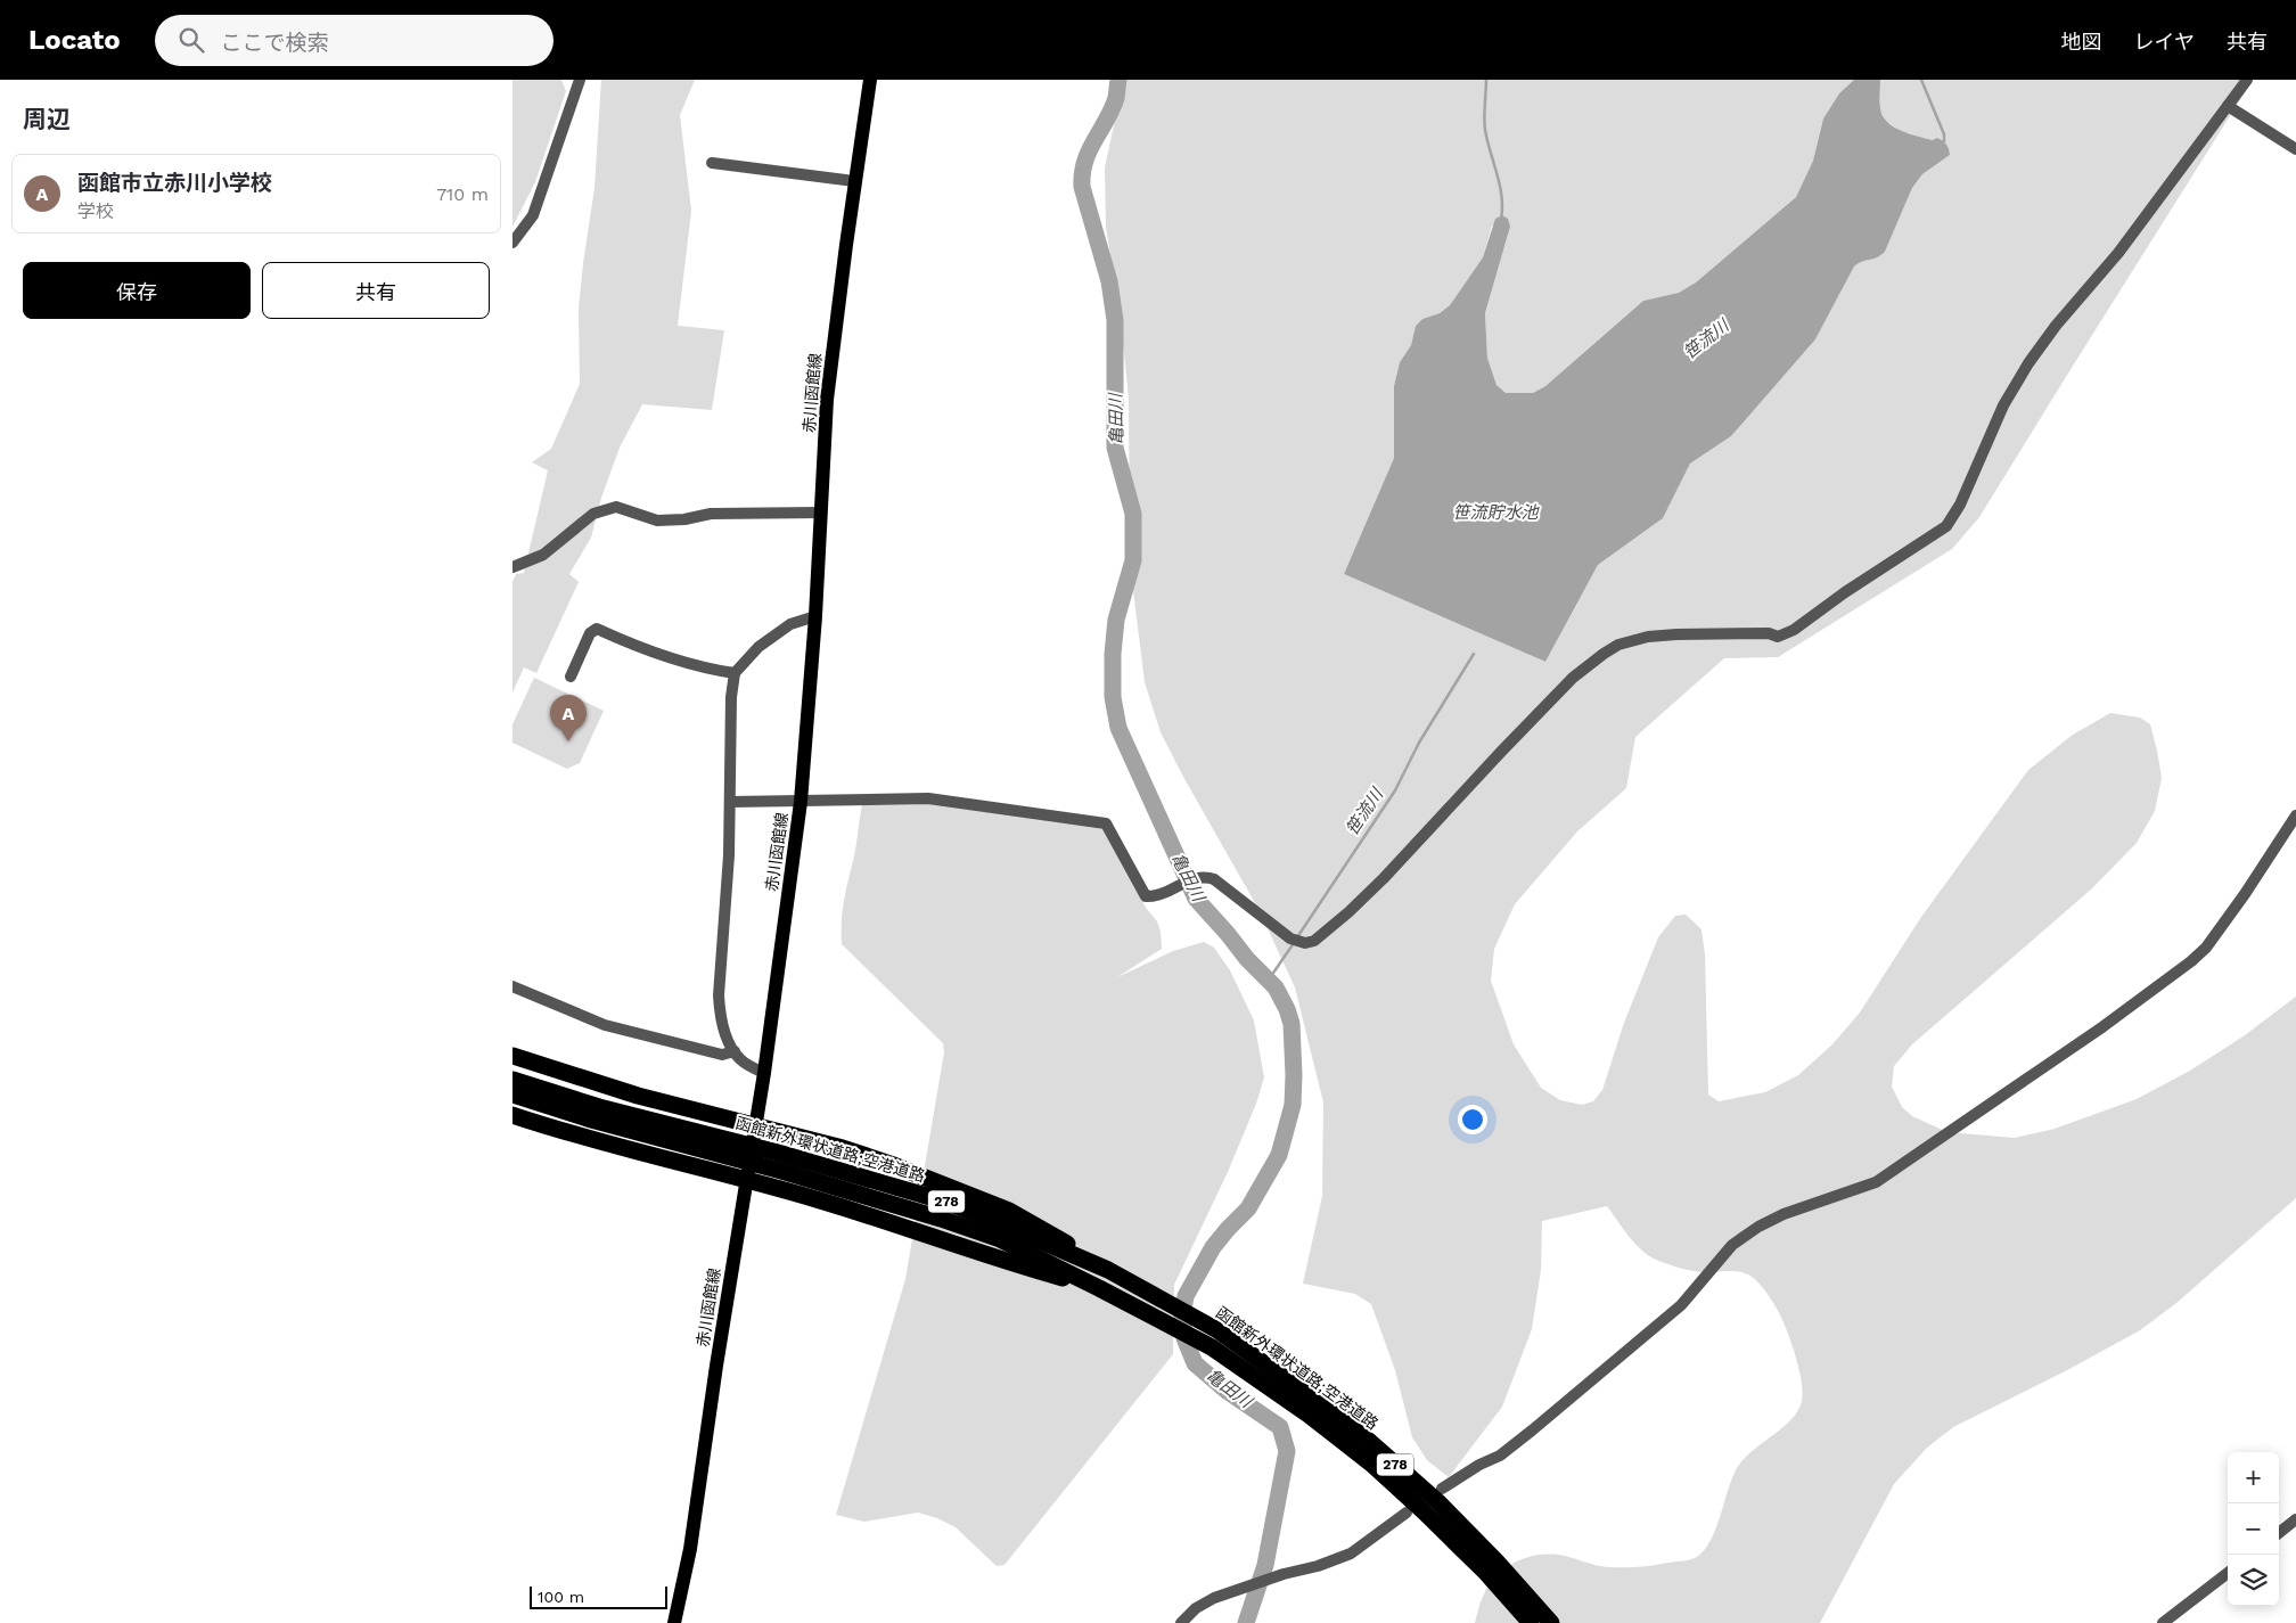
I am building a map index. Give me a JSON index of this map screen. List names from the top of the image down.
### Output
{
  "streets": {
    "highway": ["函館新外環状道路;空港道路", "278"],
    "main road": ["赤川函館線"]
  },
  "water": ["笹流川", "亀田川", "笹流貯水池"],
  "scale_bar": "100 m",
  "page": {
    "header": "Locato",
    "search": "ここで検索",
    "nav": ["地図", "レイヤ", "共有"],
    "heading": "周辺",
    "list": [
      {
        "mark": "A",
        "name": "函館市立赤川小学校",
        "note": "学校",
        "value": "710 m"
      }
    ],
    "buttons": ["保存", "共有"],
    "pins": "A",
    "map_buttons": ["+", "−"],
    "scale": "100 m"
  }
}
